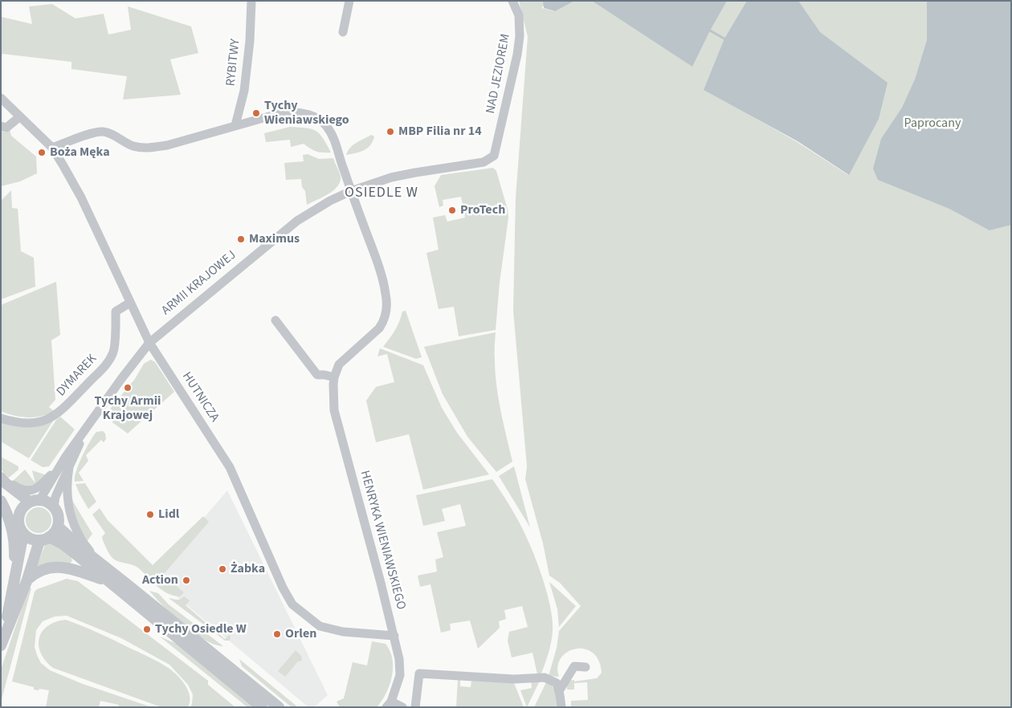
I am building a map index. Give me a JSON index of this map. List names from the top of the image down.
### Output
{
  "streets": {
    "street": [
      "RYBITWY",
      "NAD JEZIOREM",
      "ARMII KRAJOWEJ",
      "DYMAREK",
      "HUTNICZA",
      "HENRYKA WIENIAWSKIEGO"
    ]
  },
  "crossings": [
    ["RYBITWY", "HENRYKA WIENIAWSKIEGO"],
    ["NAD JEZIOREM", "ARMII KRAJOWEJ"],
    ["ARMII KRAJOWEJ", "HUTNICZA"],
    ["ARMII KRAJOWEJ", "HENRYKA WIENIAWSKIEGO"],
    ["DYMAREK", "HUTNICZA"],
    ["HUTNICZA", "HENRYKA WIENIAWSKIEGO"]
  ],
  "districts": ["OSIEDLE W"],
  "parks": ["Paprocany"],
  "places": [
    "Tychy Wieniawskiego",
    "MBP Filia nr 14",
    "Boża Męka",
    "ProTech",
    "Maximus",
    "Tychy Armii Krajowej",
    "Lidl",
    "Żabka",
    "Action",
    "Tychy Osiedle W",
    "Orlen"
  ]
}
